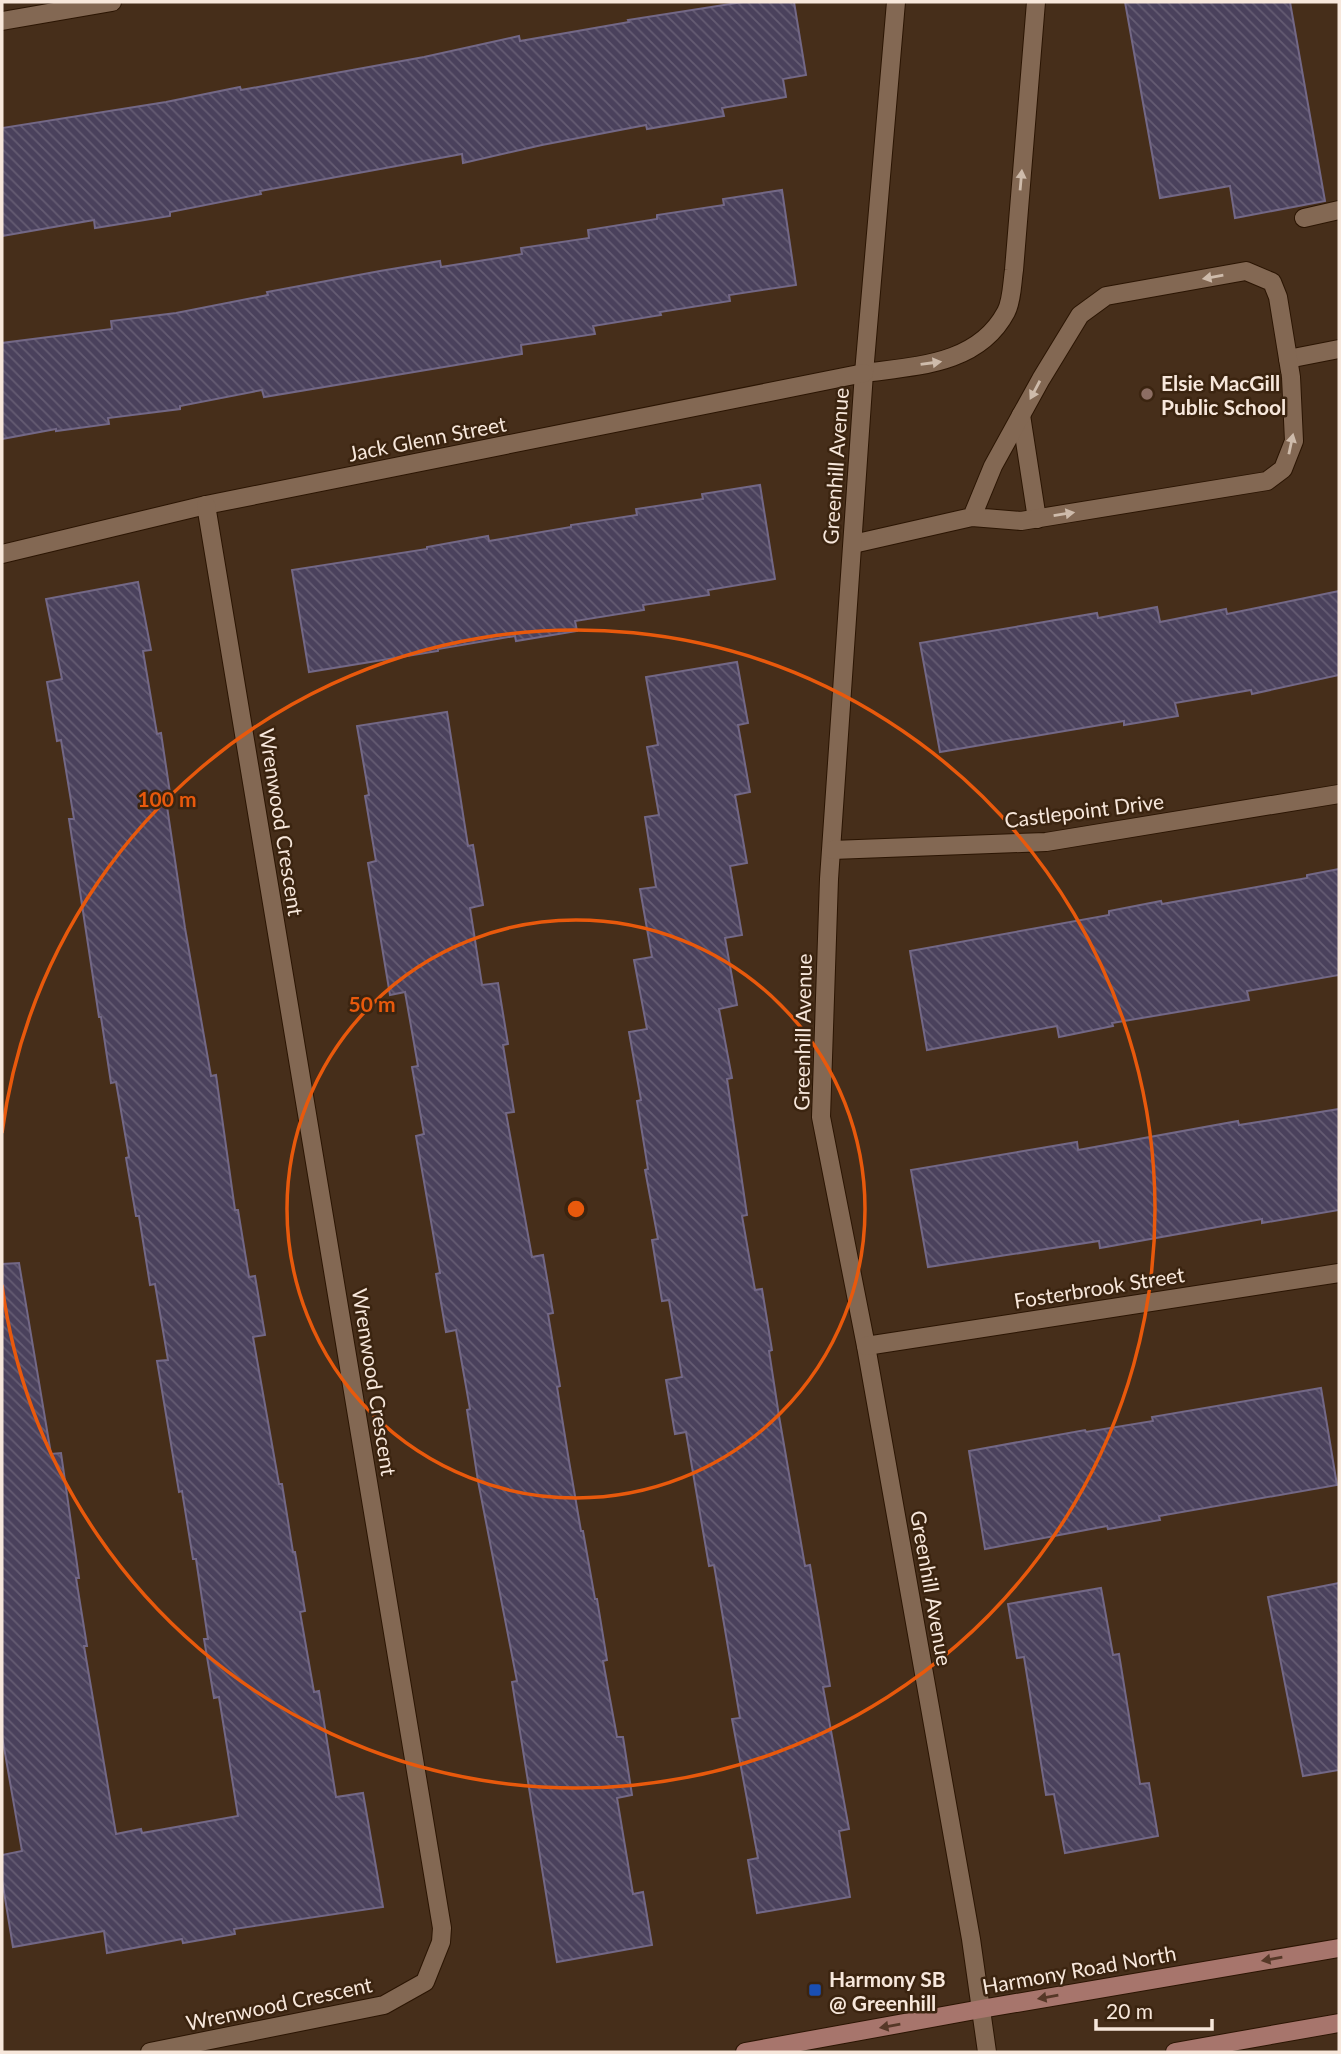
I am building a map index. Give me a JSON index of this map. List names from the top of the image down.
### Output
{
  "streets": {
    "main road": ["Harmony Road North"],
    "street": [
      "Jack Glenn Street",
      "Greenhill Avenue",
      "Castlepoint Drive",
      "Wrenwood Crescent",
      "Fosterbrook Street"
    ]
  },
  "crossings": [
    ["Jack Glenn Street", "Greenhill Avenue"],
    ["Jack Glenn Street", "Wrenwood Crescent"],
    ["Greenhill Avenue", "Castlepoint Drive"],
    ["Greenhill Avenue", "Fosterbrook Street"],
    ["Greenhill Avenue", "Harmony Road North"]
  ],
  "one_way": ["Harmony Road North"],
  "places": {
    "other": ["Elsie MacGill Public School"],
    "transit": ["Harmony SB @ Greenhill"]
  },
  "scale_bar": "20 m",
  "rings": ["100 m", "50 m"]
}
